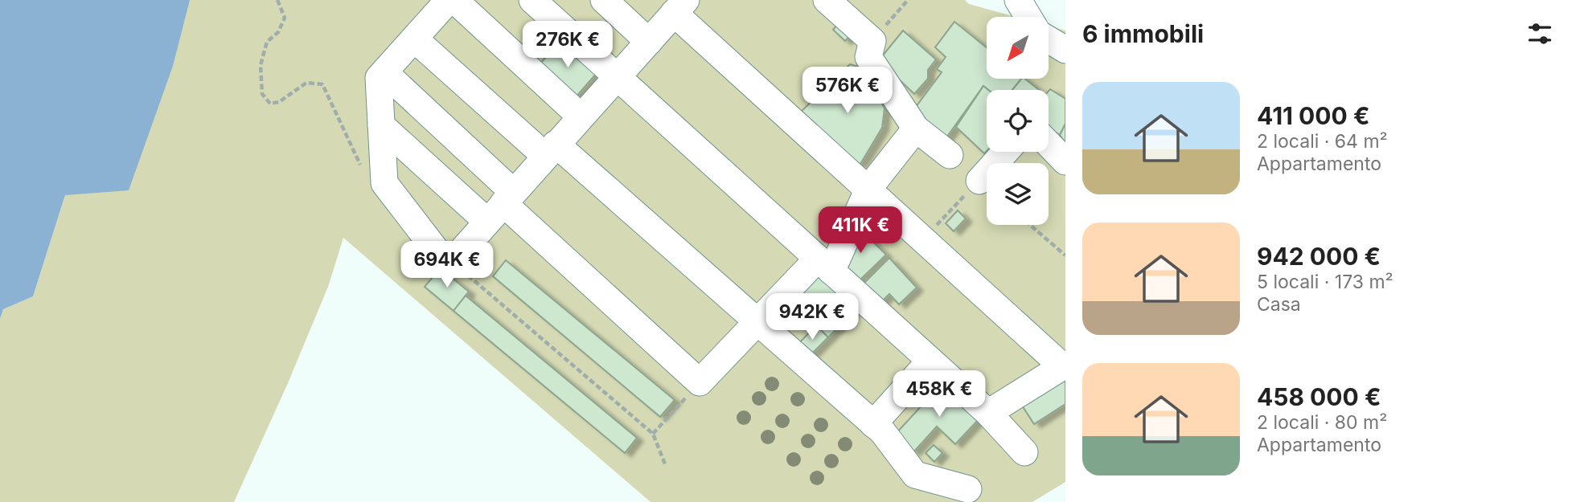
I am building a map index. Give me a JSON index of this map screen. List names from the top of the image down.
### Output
{
  "north": "bottom left",
  "page": {
    "heading": "6 immobili",
    "price": [
      "276K €",
      "576K €",
      "411K €",
      "694K €",
      "942K €",
      "458K €"
    ],
    "list": [
      {
        "name": "411 000 €",
        "note": "2 locali · 64 m² · Appartamento"
      },
      {
        "name": "942 000 €",
        "note": "5 locali · 173 m² · Casa"
      },
      {
        "name": "458 000 €",
        "note": "2 locali · 80 m² · Appartamento"
      }
    ]
  }
}
